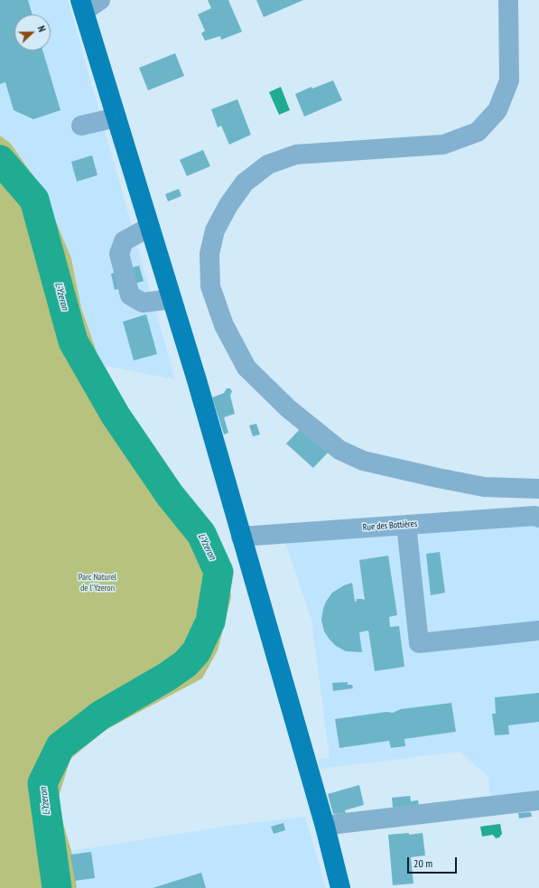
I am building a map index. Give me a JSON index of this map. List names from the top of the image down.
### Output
{
  "streets": {
    "street": ["Rue des Bottières"]
  },
  "water": ["L'Yzeron"],
  "parks": ["Parc Naturel de l'Yzeron"],
  "scale_bar": "20 m",
  "north": "right"
}
